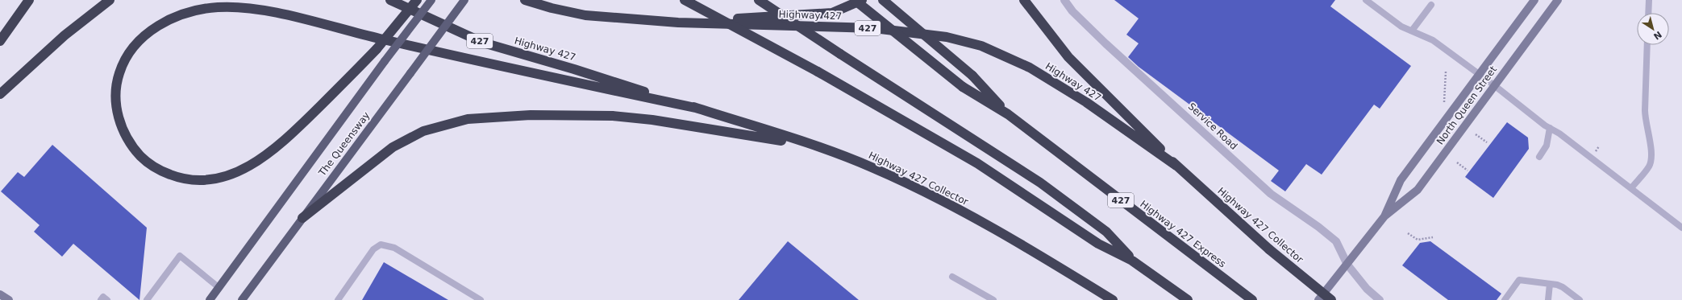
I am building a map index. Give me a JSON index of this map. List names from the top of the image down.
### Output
{
  "streets": {
    "highway": [
      "Highway 427",
      "427",
      "Highway 427 Collector",
      "Highway 427 Express"
    ],
    "main road": ["North Queen Street", "The Queensway"],
    "street": ["Service Road"]
  },
  "crossings": [
    ["Highway 427", "Highway 427 Collector"],
    ["North Queen Street", "Service Road"]
  ],
  "north": "bottom right"
}
